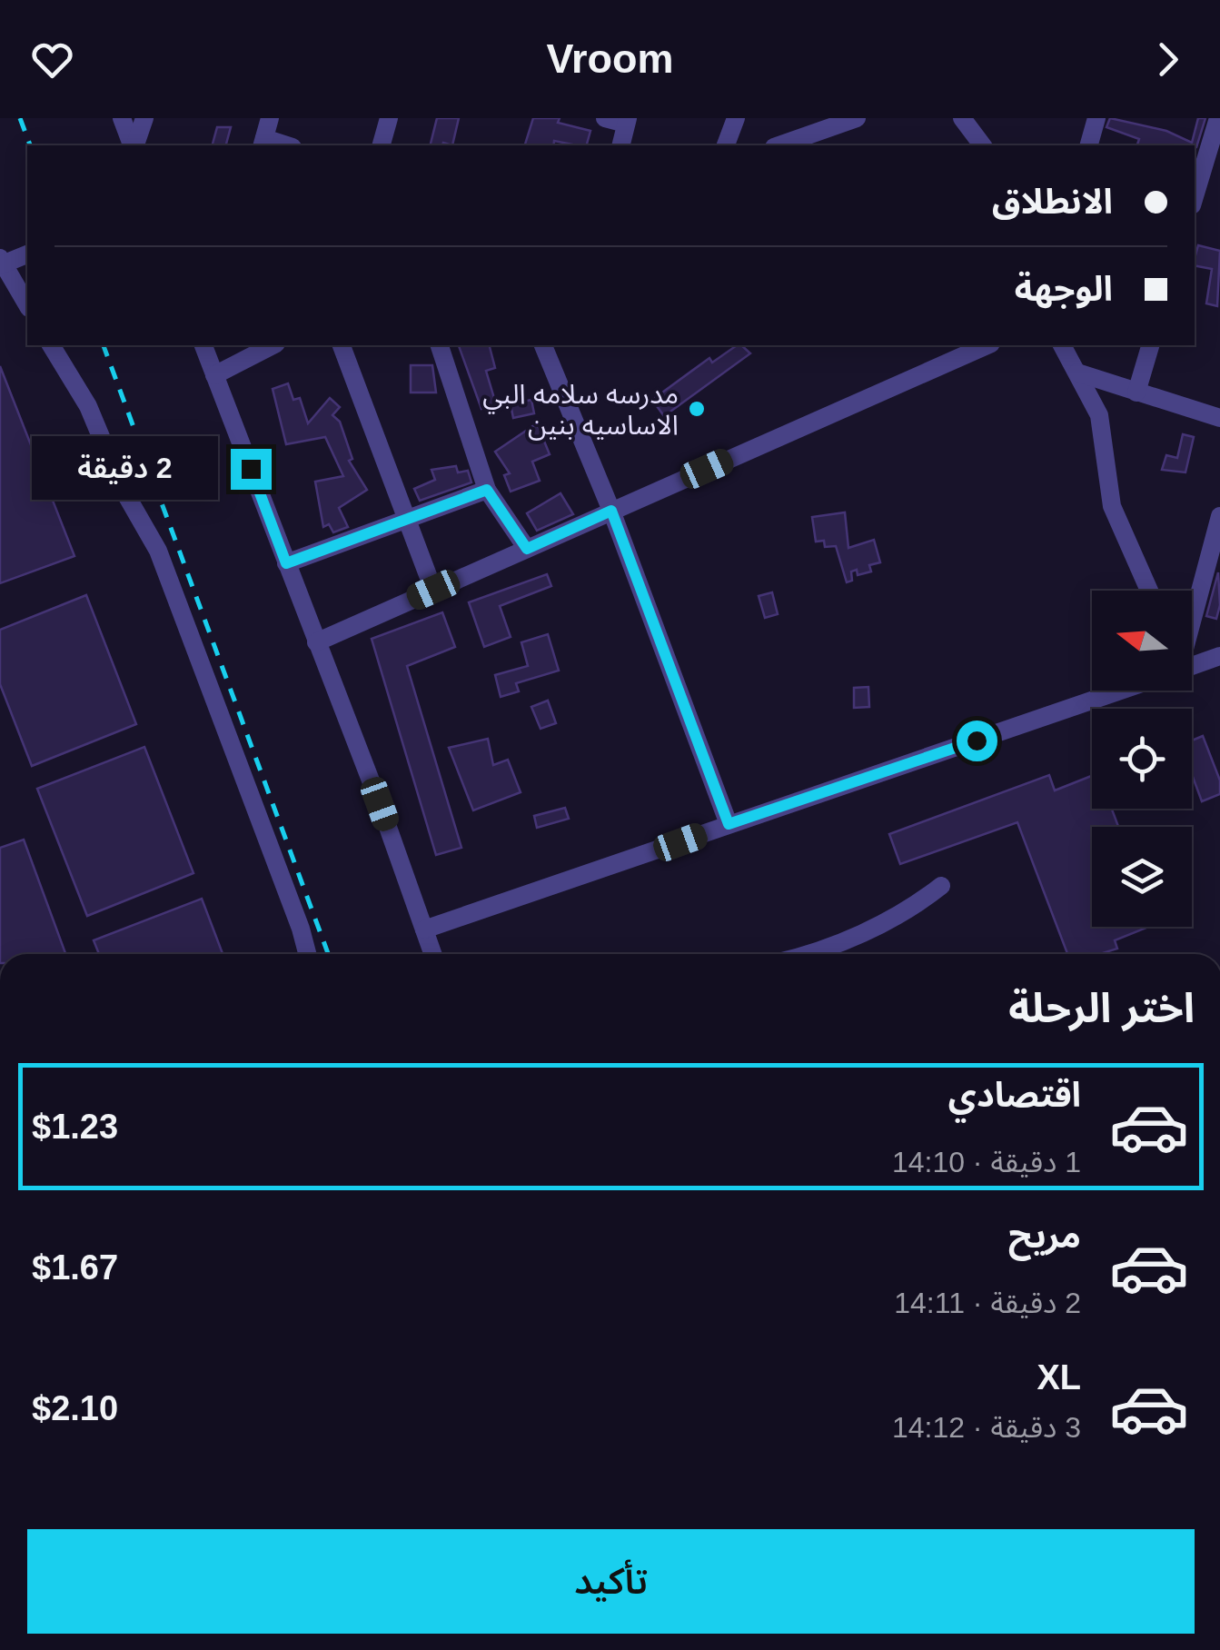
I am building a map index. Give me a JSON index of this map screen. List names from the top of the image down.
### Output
{
  "places": ["مدرسه سلامه البي الاساسيه بنين"],
  "north": "left",
  "page": {
    "header": "Vroom",
    "banner": ["الانطلاق", "الوجهة"],
    "bubble": "2 دقيقة",
    "heading": "اختر الرحلة",
    "list": [
      {
        "name": "اقتصادي",
        "note": "1 دقيقة · 14:10",
        "value": "$1.23"
      },
      {
        "name": "مريح",
        "note": "2 دقيقة · 14:11",
        "value": "$1.67"
      },
      {
        "name": "XL",
        "note": "3 دقيقة · 14:12",
        "value": "$2.10"
      }
    ],
    "buttons": "تأكيد"
  }
}
